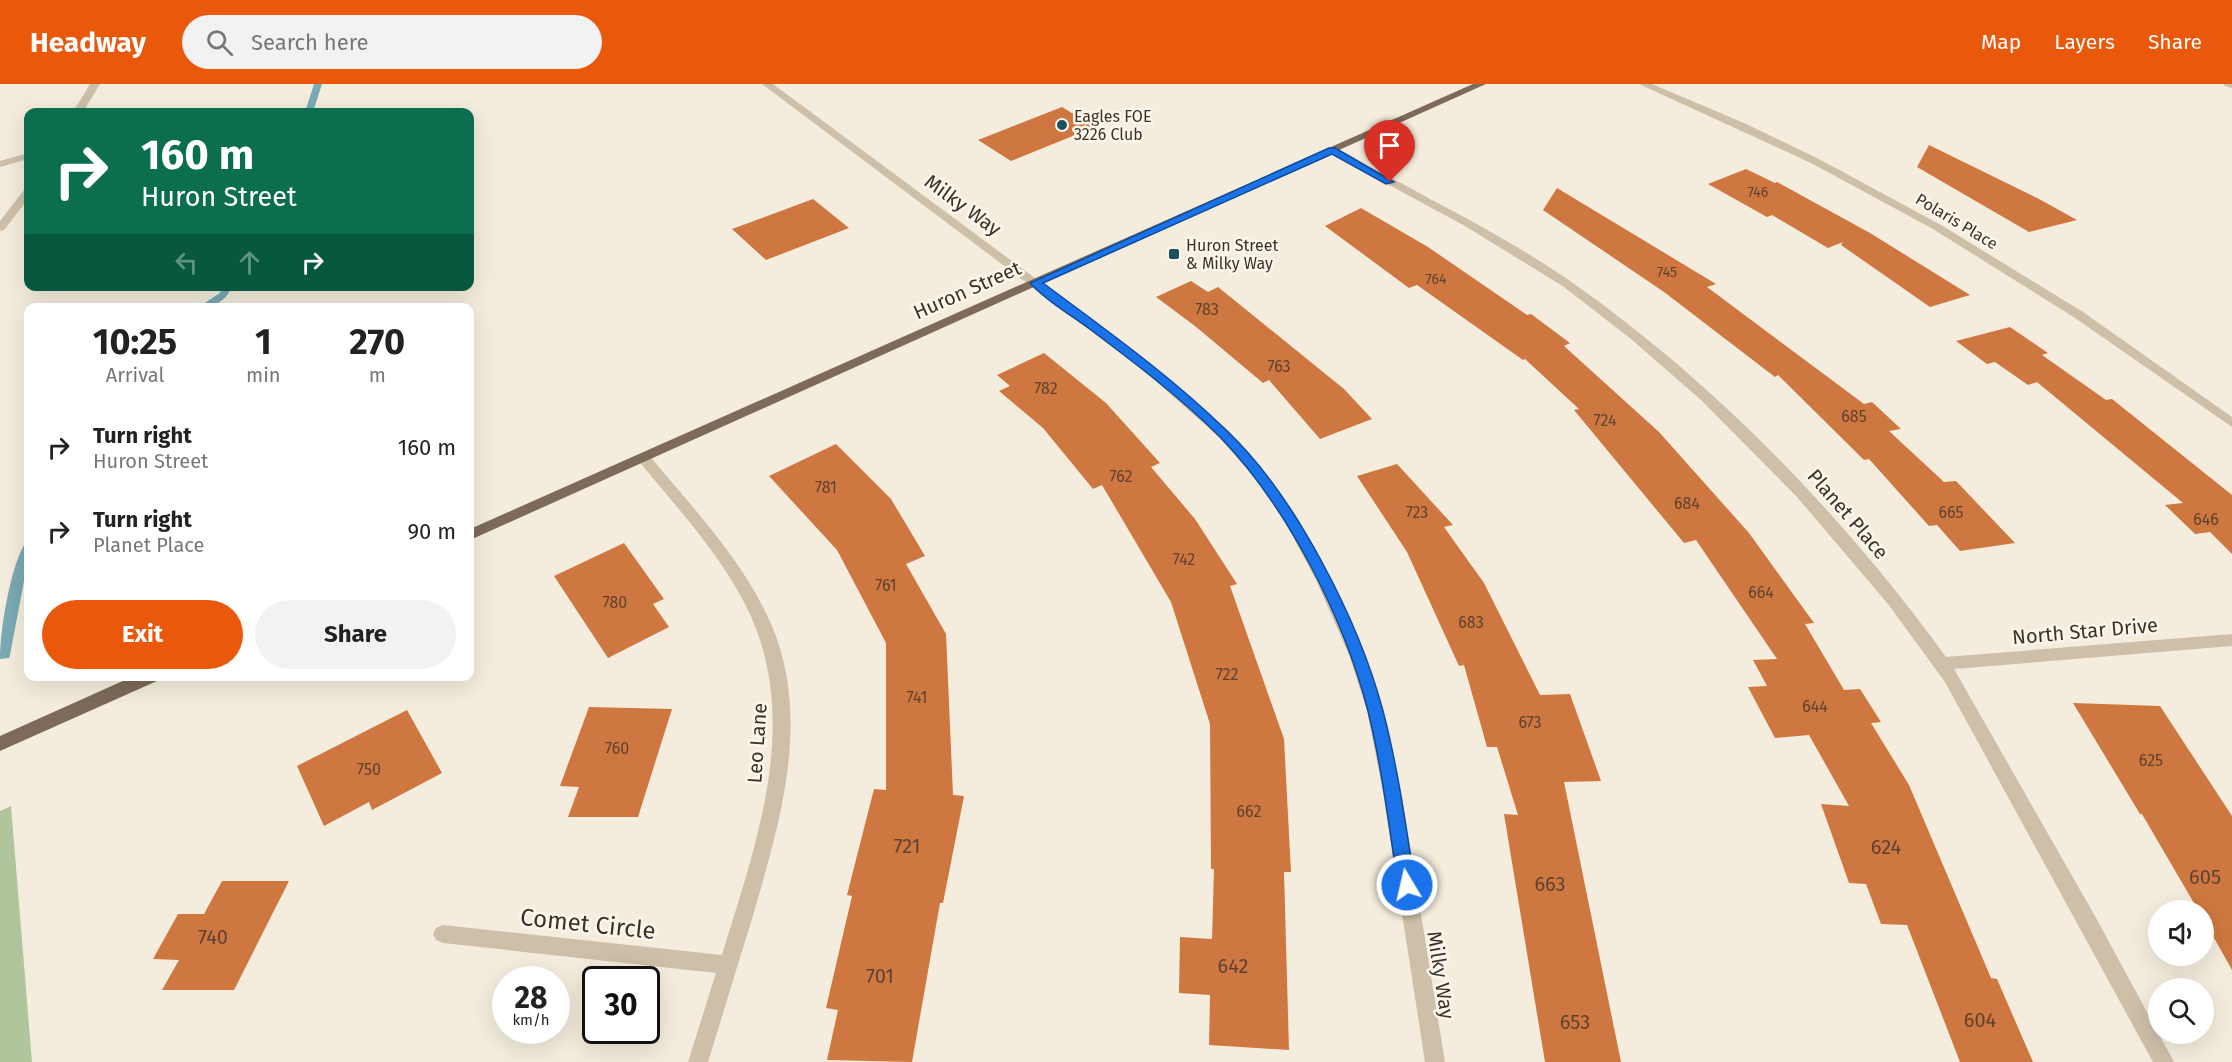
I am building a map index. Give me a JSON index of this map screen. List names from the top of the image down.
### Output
{
  "streets": {
    "main road": ["Huron Street"],
    "street": [
      "Milky Way",
      "Polaris Place",
      "Planet Place",
      "North Star Drive",
      "Leo Lane",
      "Comet Circle"
    ]
  },
  "crossings": [
    ["Milky Way", "Huron Street"],
    ["Huron Street", "Planet Place"],
    ["Huron Street", "Leo Lane"],
    ["Planet Place", "North Star Drive"],
    ["Leo Lane", "Comet Circle"]
  ],
  "places": {
    "other": ["Eagles FOE 3226 Club"],
    "transit": ["Huron Street & Milky Way"]
  },
  "house_numbers": [
    "746",
    "745",
    "764",
    "783",
    "763",
    "782",
    "685",
    "724",
    "762",
    "781",
    "684",
    "723",
    "665",
    "646",
    "742",
    "761",
    "664",
    "780",
    "683",
    "722",
    "741",
    "644",
    "673",
    "760",
    "625",
    "750",
    "662",
    "721",
    "624",
    "605",
    "663",
    "740",
    "642",
    "701",
    "604",
    "653"
  ],
  "page": {
    "header": "Headway",
    "search": "Search here",
    "nav": ["Map", "Layers", "Share"],
    "turn": ["160 m", "Huron Street"],
    "eta": [
      "10:25",
      "Arrival",
      "1",
      "min",
      "270",
      "m"
    ],
    "list": [
      {
        "name": "Turn right",
        "note": "Huron Street",
        "value": "160 m"
      },
      {
        "name": "Turn right",
        "note": "Planet Place",
        "value": "90 m"
      }
    ],
    "buttons": ["Exit", "Share"],
    "speed": "28 km/h",
    "limit": "30"
  }
}
